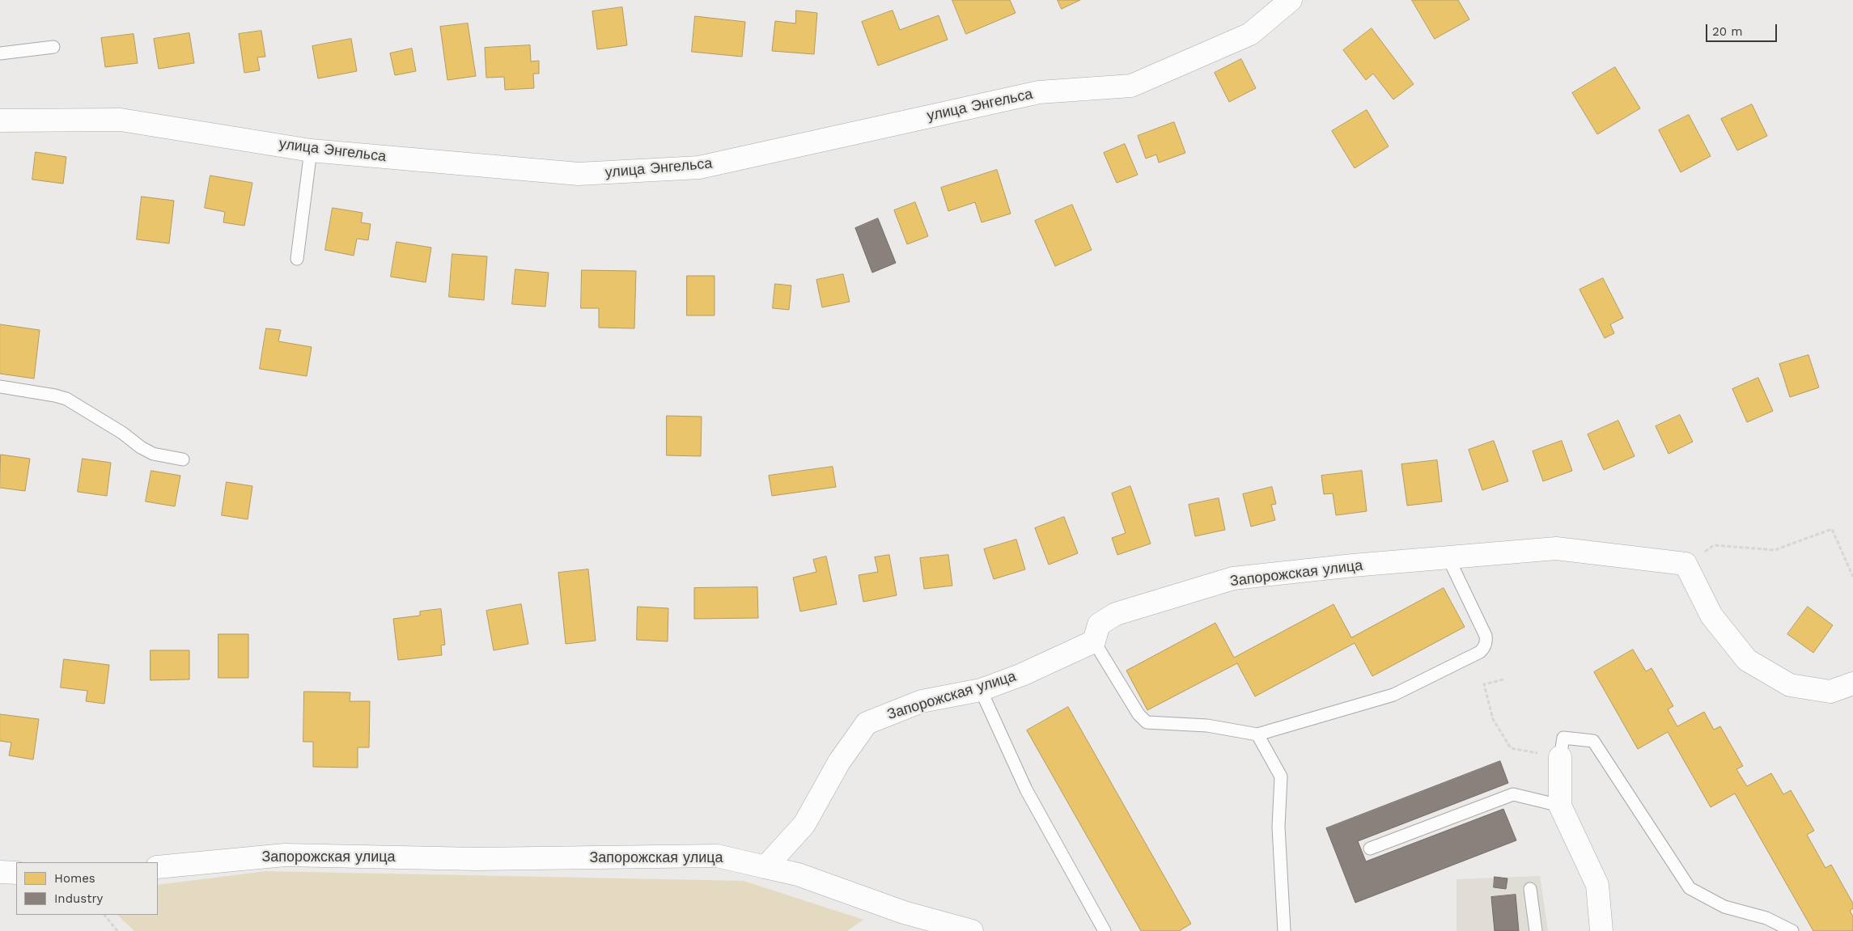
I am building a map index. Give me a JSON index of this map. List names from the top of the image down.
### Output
{
  "streets": {
    "street": ["улица Энгельса", "Запорожская улица"]
  },
  "legend": ["Homes", "Industry"],
  "scale_bar": "20 m"
}
